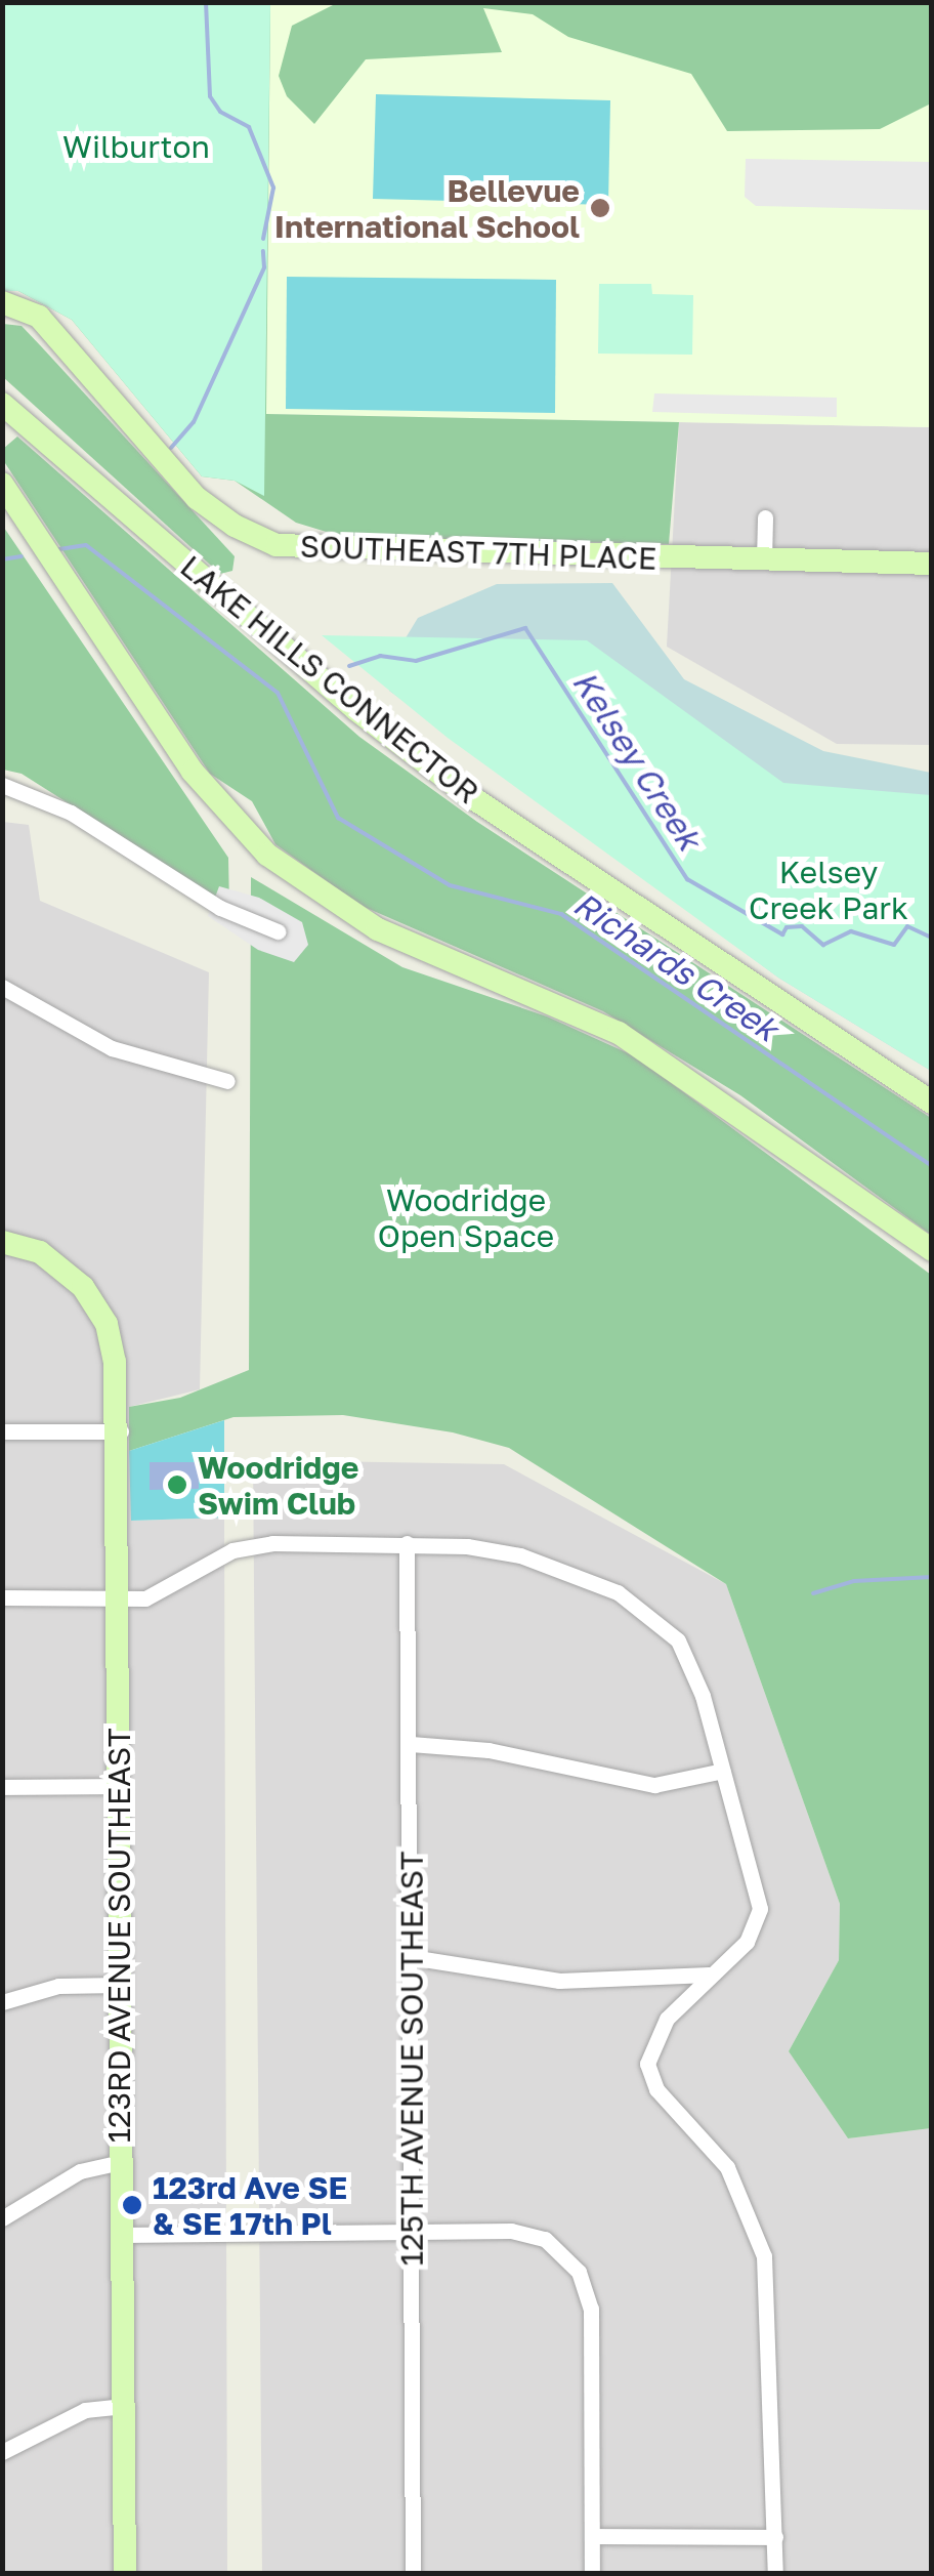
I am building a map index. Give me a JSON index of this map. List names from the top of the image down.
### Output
{
  "streets": {
    "street": [
      "SOUTHEAST 7TH PLACE",
      "LAKE HILLS CONNECTOR",
      "123RD AVENUE SOUTHEAST",
      "125TH AVENUE SOUTHEAST"
    ]
  },
  "water": ["Kelsey Creek", "Richards Creek"],
  "parks": ["Wilburton", "Kelsey Creek Park", "Woodridge Open Space"],
  "places": ["Bellevue International School", "Woodridge Swim Club", "123rd Ave SE & SE 17th Pl"]
}
